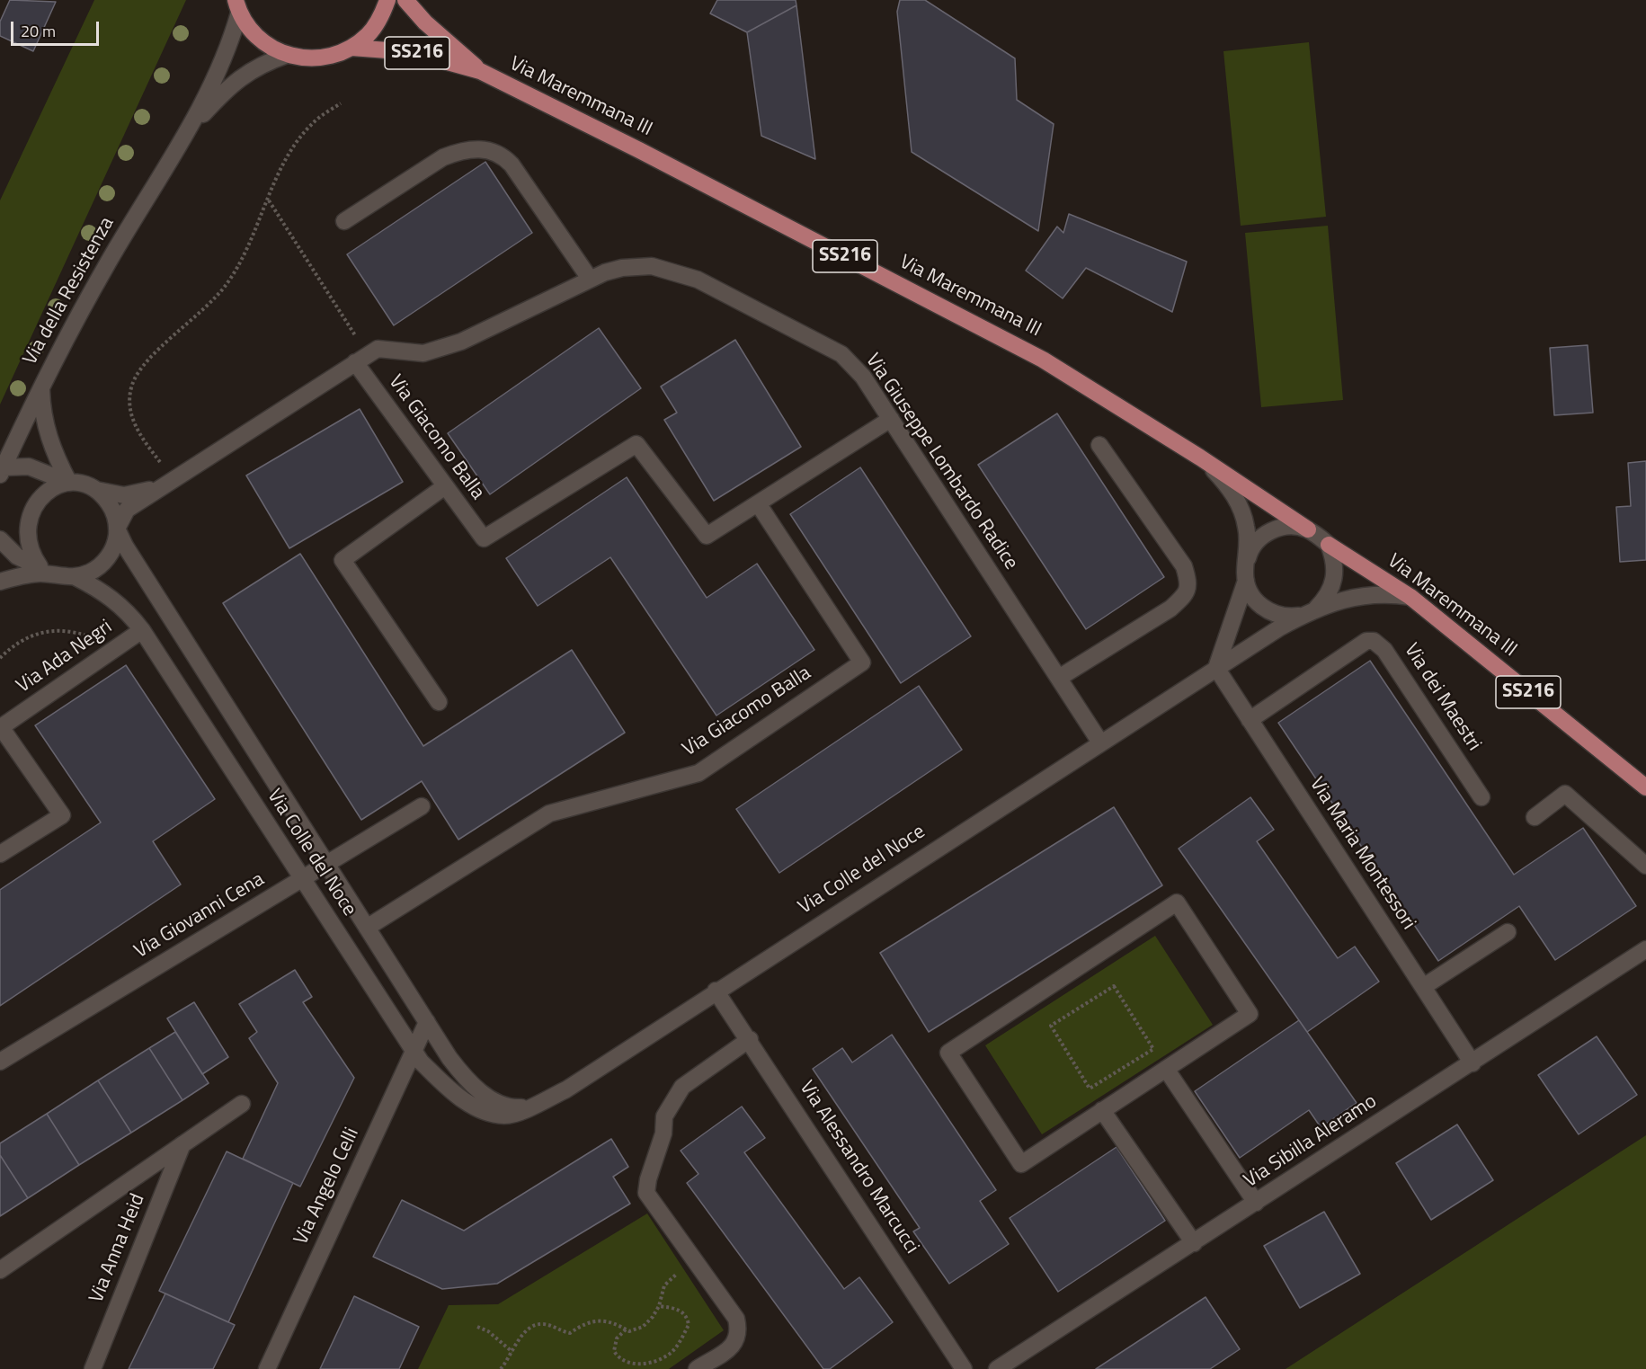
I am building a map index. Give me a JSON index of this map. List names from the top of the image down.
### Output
{
  "streets": {
    "main road": ["SS216", "Via Maremmana III"],
    "street": [
      "Via della Resistenza",
      "Via Giacomo Balla",
      "Via Giuseppe Lombardo Radice",
      "Via Ada Negri",
      "Via dei Maestri",
      "Via Colle del Noce",
      "Via Maria Montessori",
      "Via Giovanni Cena",
      "Via Sibilla Aleramo",
      "Via Alessandro Marcucci",
      "Via Angelo Celli",
      "Via Anna Heid"
    ]
  },
  "crossings": [
    ["Via Maremmana III", "Via della Resistenza"],
    ["Via Maremmana III", "Via Colle del Noce"],
    ["Via Giacomo Balla", "Via Giuseppe Lombardo Radice"],
    ["Via Giacomo Balla", "Via Colle del Noce"],
    ["Via Giuseppe Lombardo Radice", "Via Colle del Noce"],
    ["Via Ada Negri", "Via Colle del Noce"],
    ["Via dei Maestri", "Via Maria Montessori"],
    ["Via Colle del Noce", "Via Maria Montessori"],
    ["Via Colle del Noce", "Via Giovanni Cena"],
    ["Via Colle del Noce", "Via Alessandro Marcucci"],
    ["Via Colle del Noce", "Via Angelo Celli"],
    ["Via Maria Montessori", "Via Sibilla Aleramo"]
  ],
  "scale_bar": "20 m"
}
